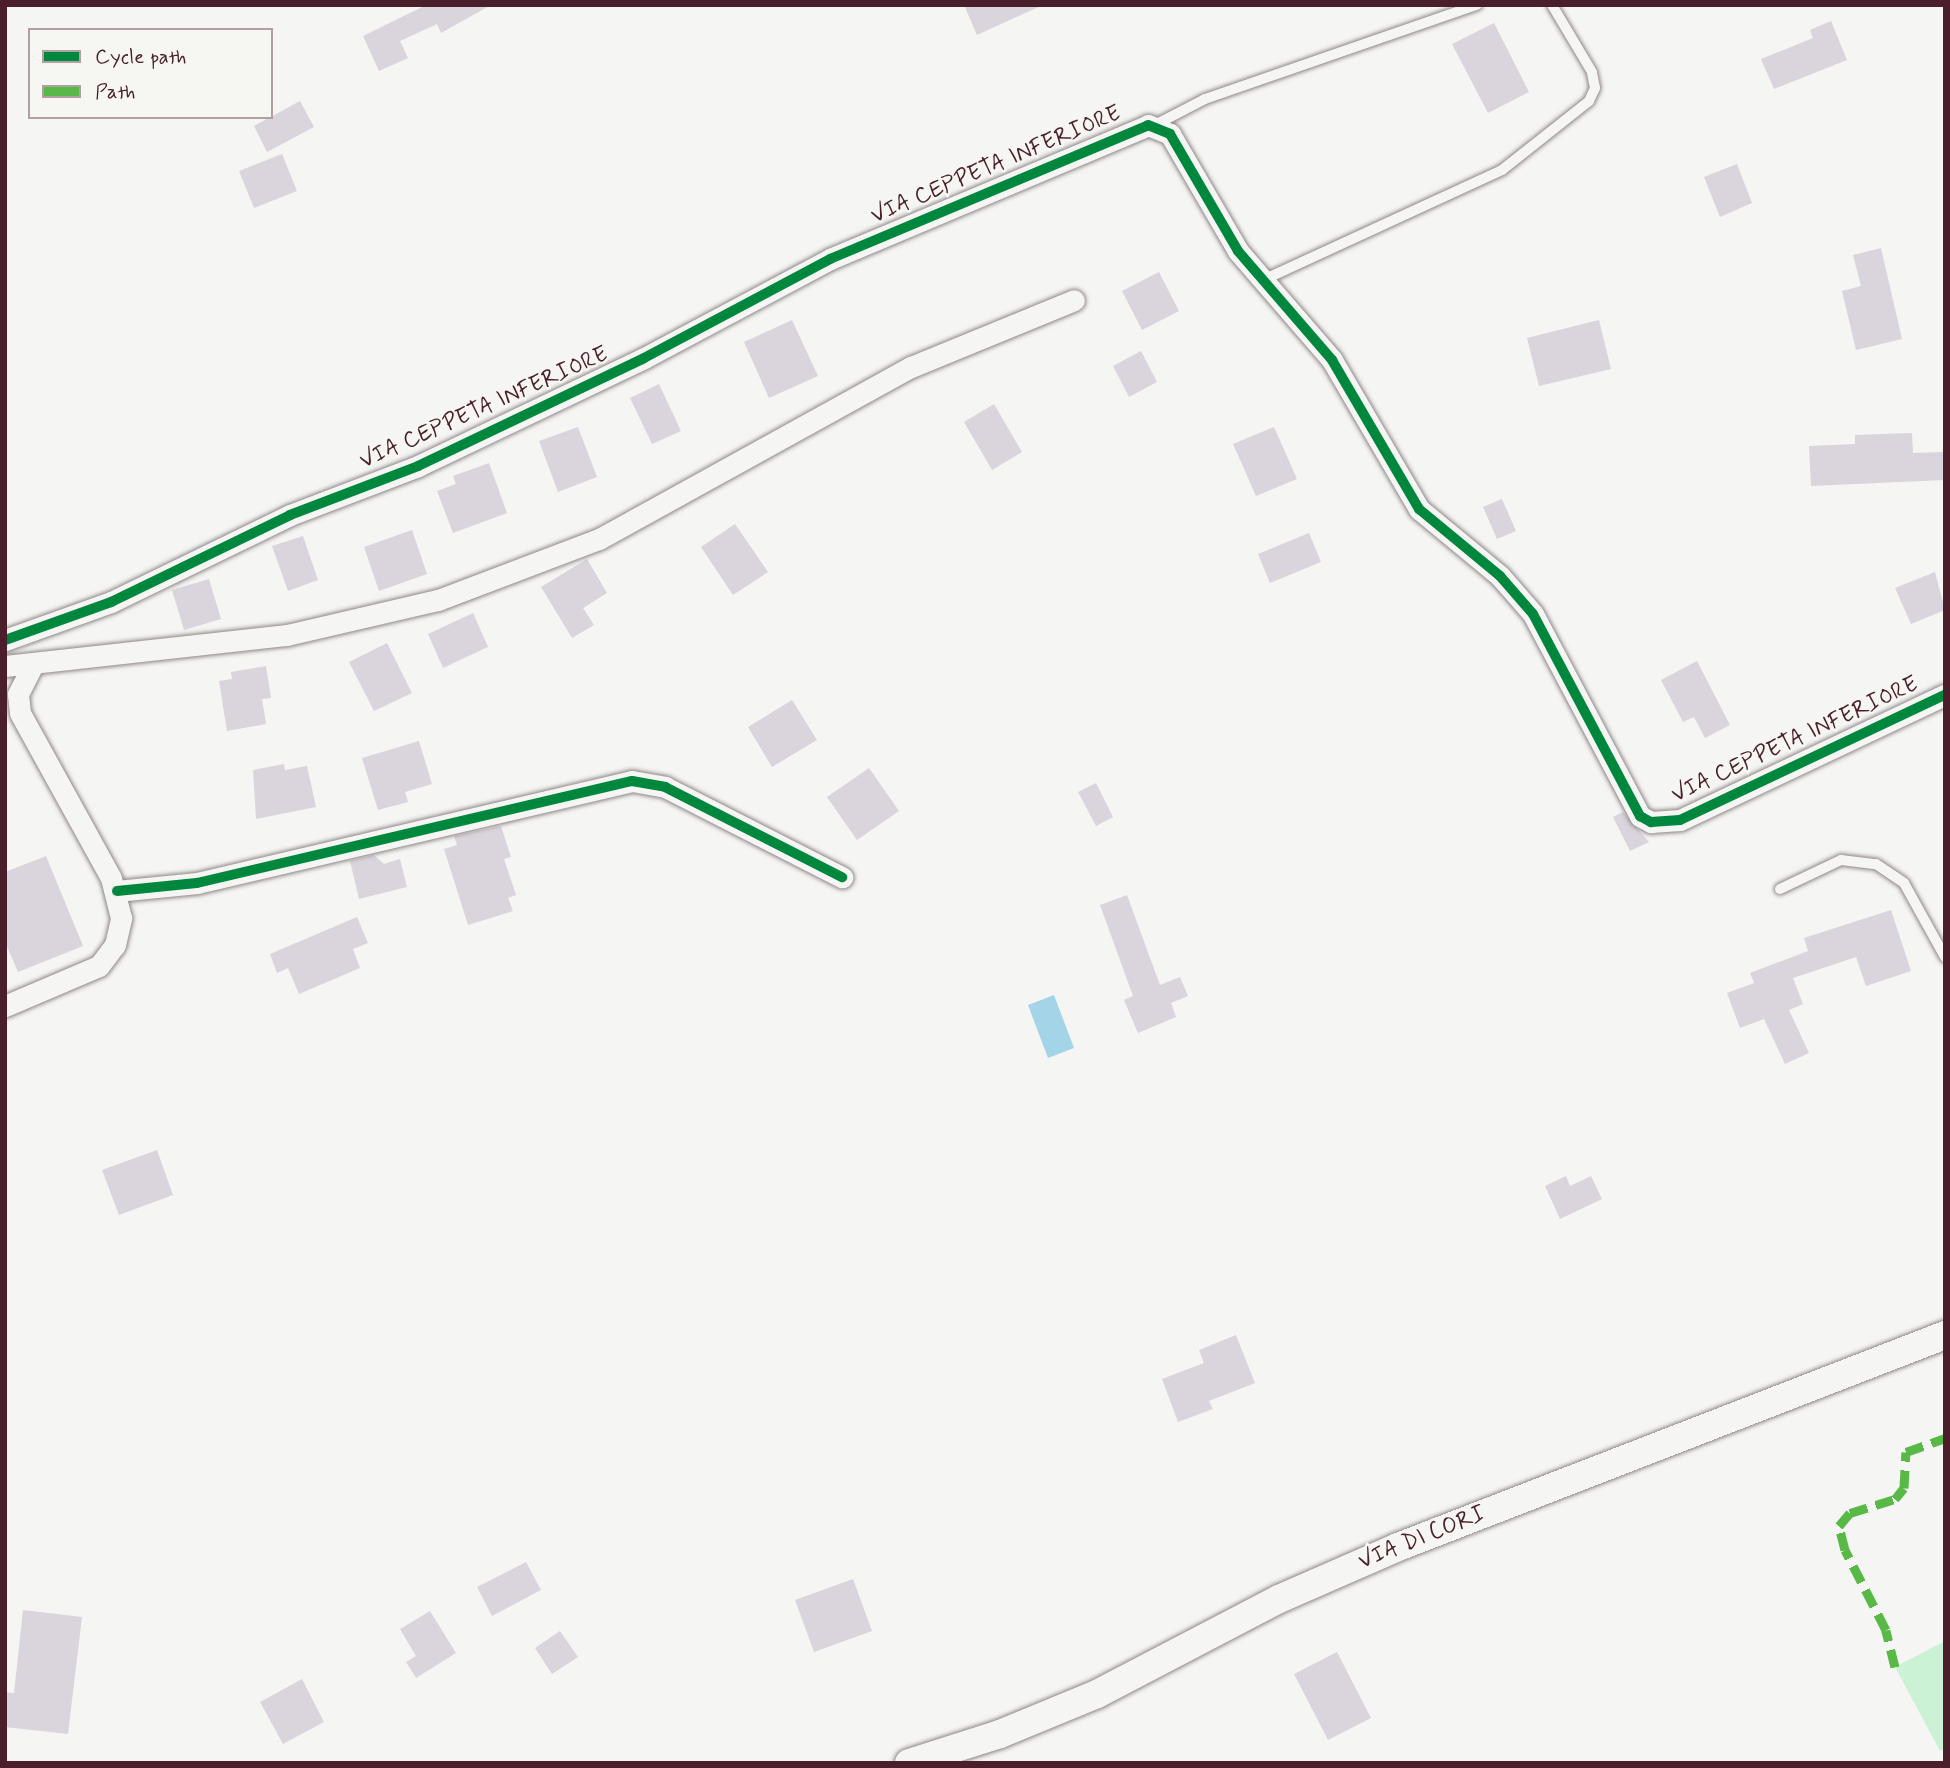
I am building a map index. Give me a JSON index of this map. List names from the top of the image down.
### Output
{
  "streets": {
    "main road": ["VIA DI CORI"],
    "street": ["VIA CEPPETA INFERIORE"]
  },
  "legend": ["Cycle path", "Path"]
}
